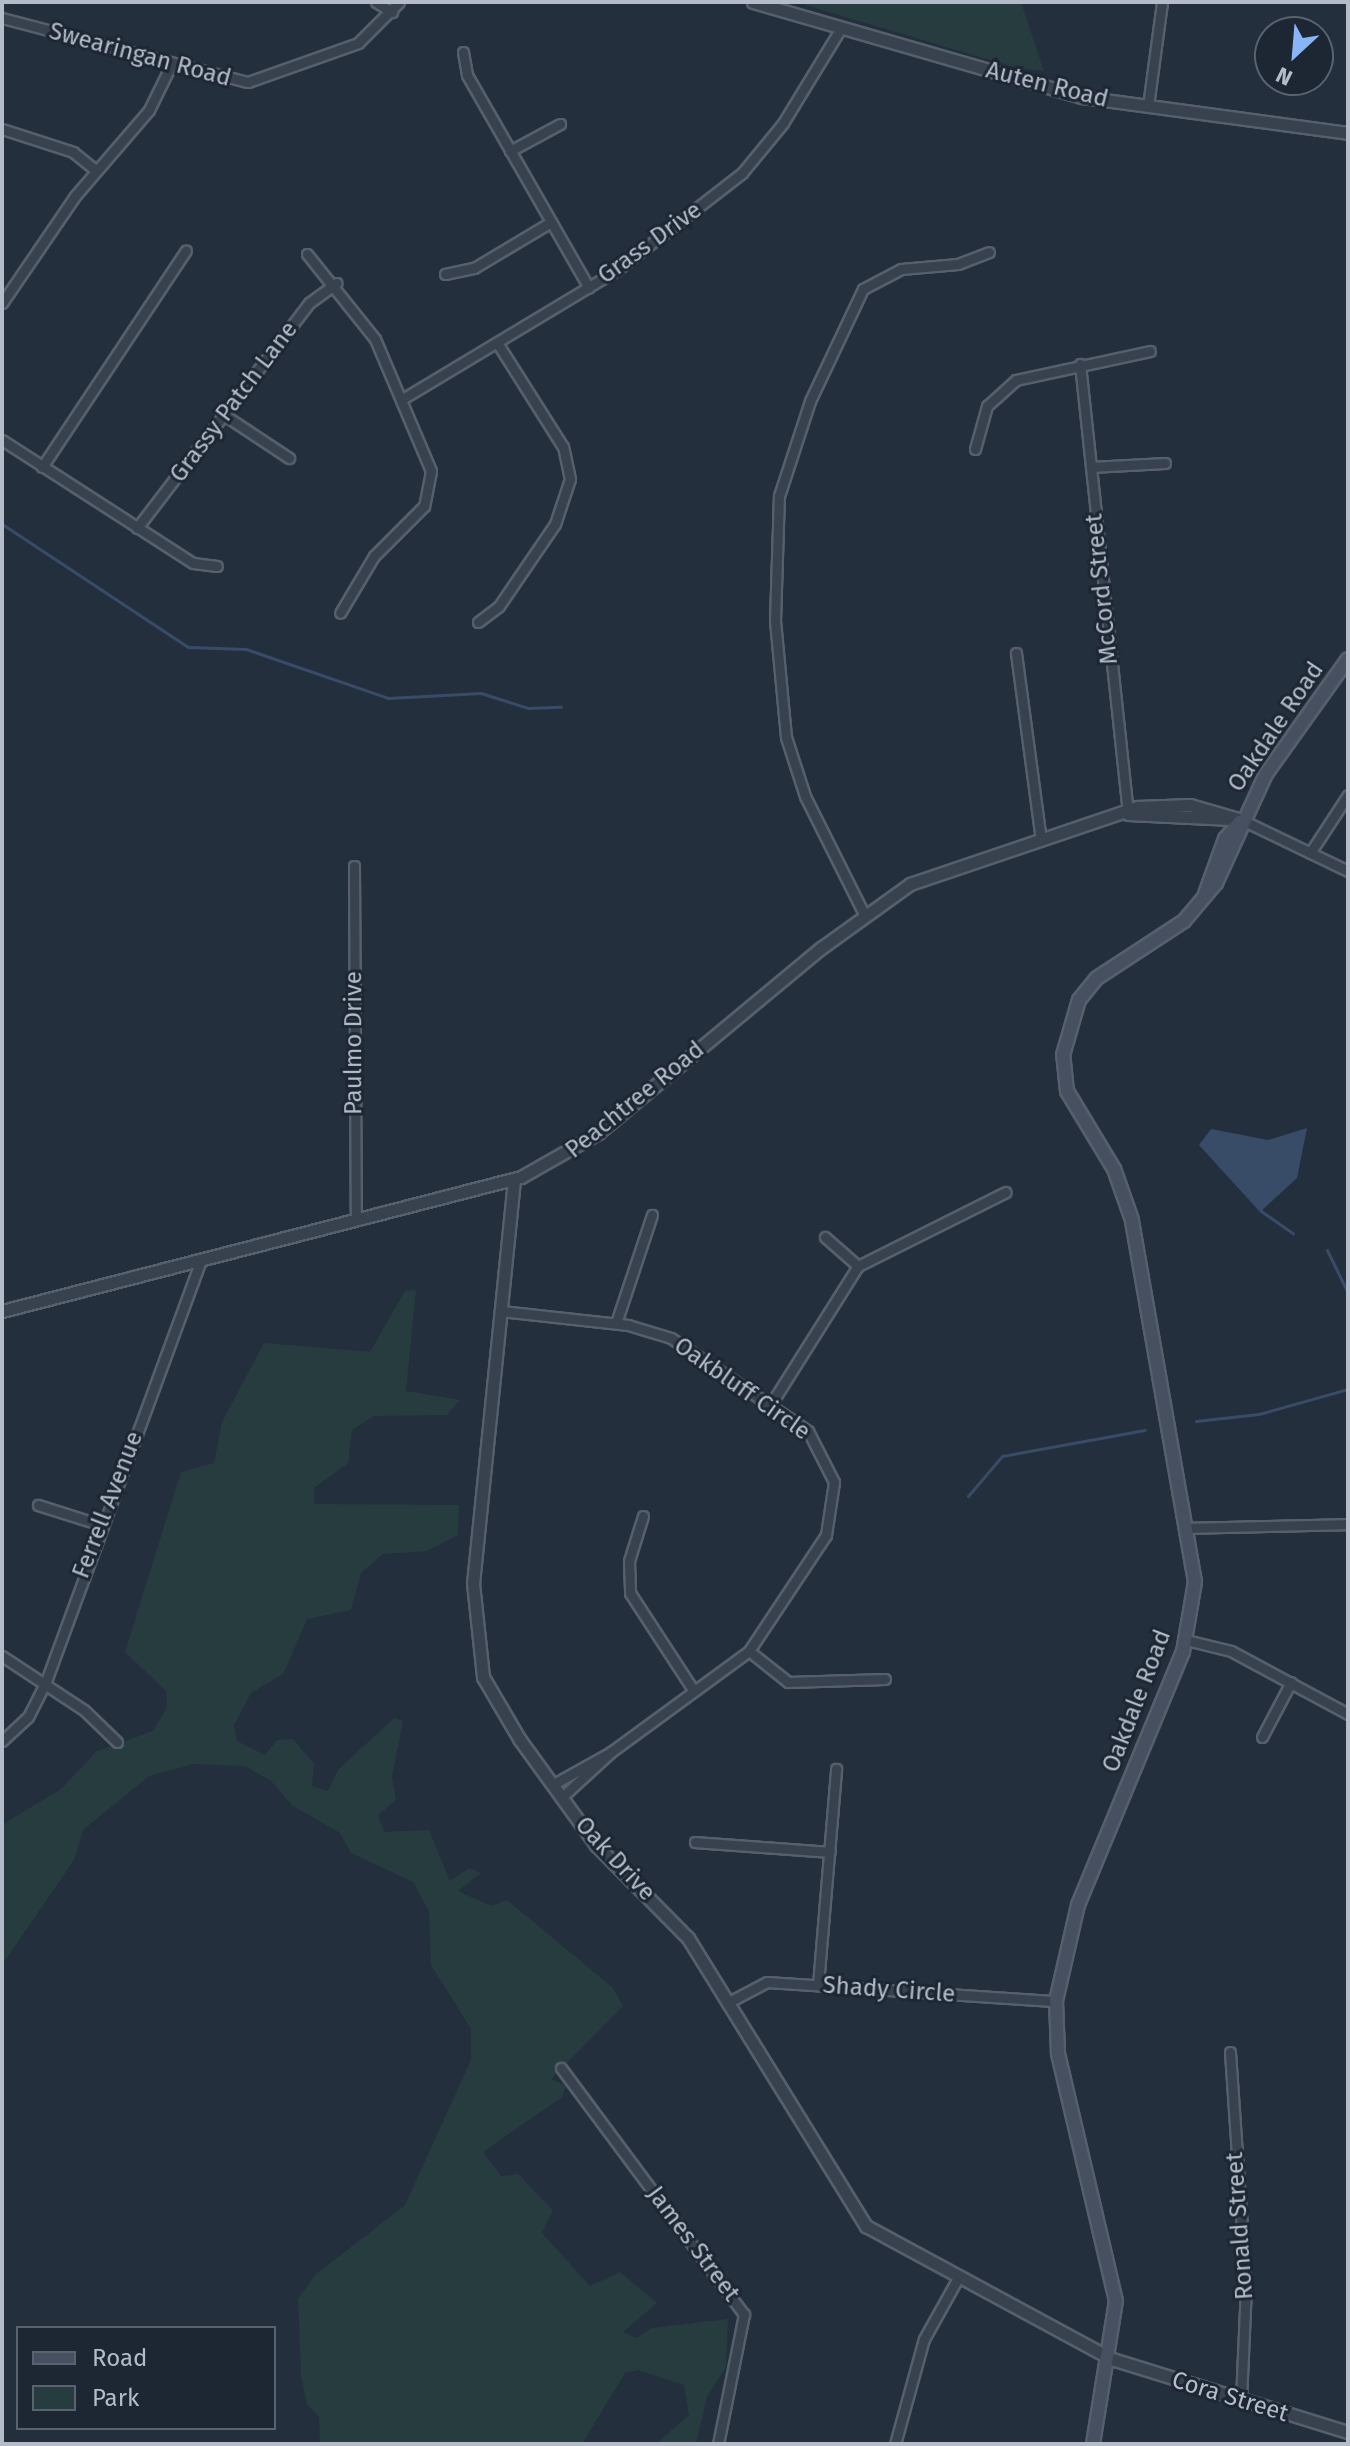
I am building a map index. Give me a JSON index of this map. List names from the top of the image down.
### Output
{
  "streets": {
    "main road": ["Oakdale Road"],
    "street": [
      "Swearingan Road",
      "Auten Road",
      "Grass Drive",
      "Grassy Patch Lane",
      "McCord Street",
      "Paulmo Drive",
      "Peachtree Road",
      "Oakbluff Circle",
      "Ferrell Avenue",
      "Oak Drive",
      "Shady Circle",
      "Ronald Street",
      "James Street",
      "Cora Street"
    ]
  },
  "crossings": [
    ["Auten Road", "Grass Drive"],
    ["McCord Street", "Peachtree Road"],
    ["Oakdale Road", "Peachtree Road"],
    ["Oakdale Road", "Oak Drive"],
    ["Oakdale Road", "Shady Circle"],
    ["Oakdale Road", "Cora Street"],
    ["Paulmo Drive", "Peachtree Road"],
    ["Peachtree Road", "Ferrell Avenue"],
    ["Peachtree Road", "Oak Drive"],
    ["Oakbluff Circle", "Oak Drive"],
    ["Oak Drive", "Shady Circle"],
    ["Oak Drive", "Cora Street"],
    ["Ronald Street", "Cora Street"]
  ],
  "legend": ["Road", "Park"],
  "north": "bottom left"
}
